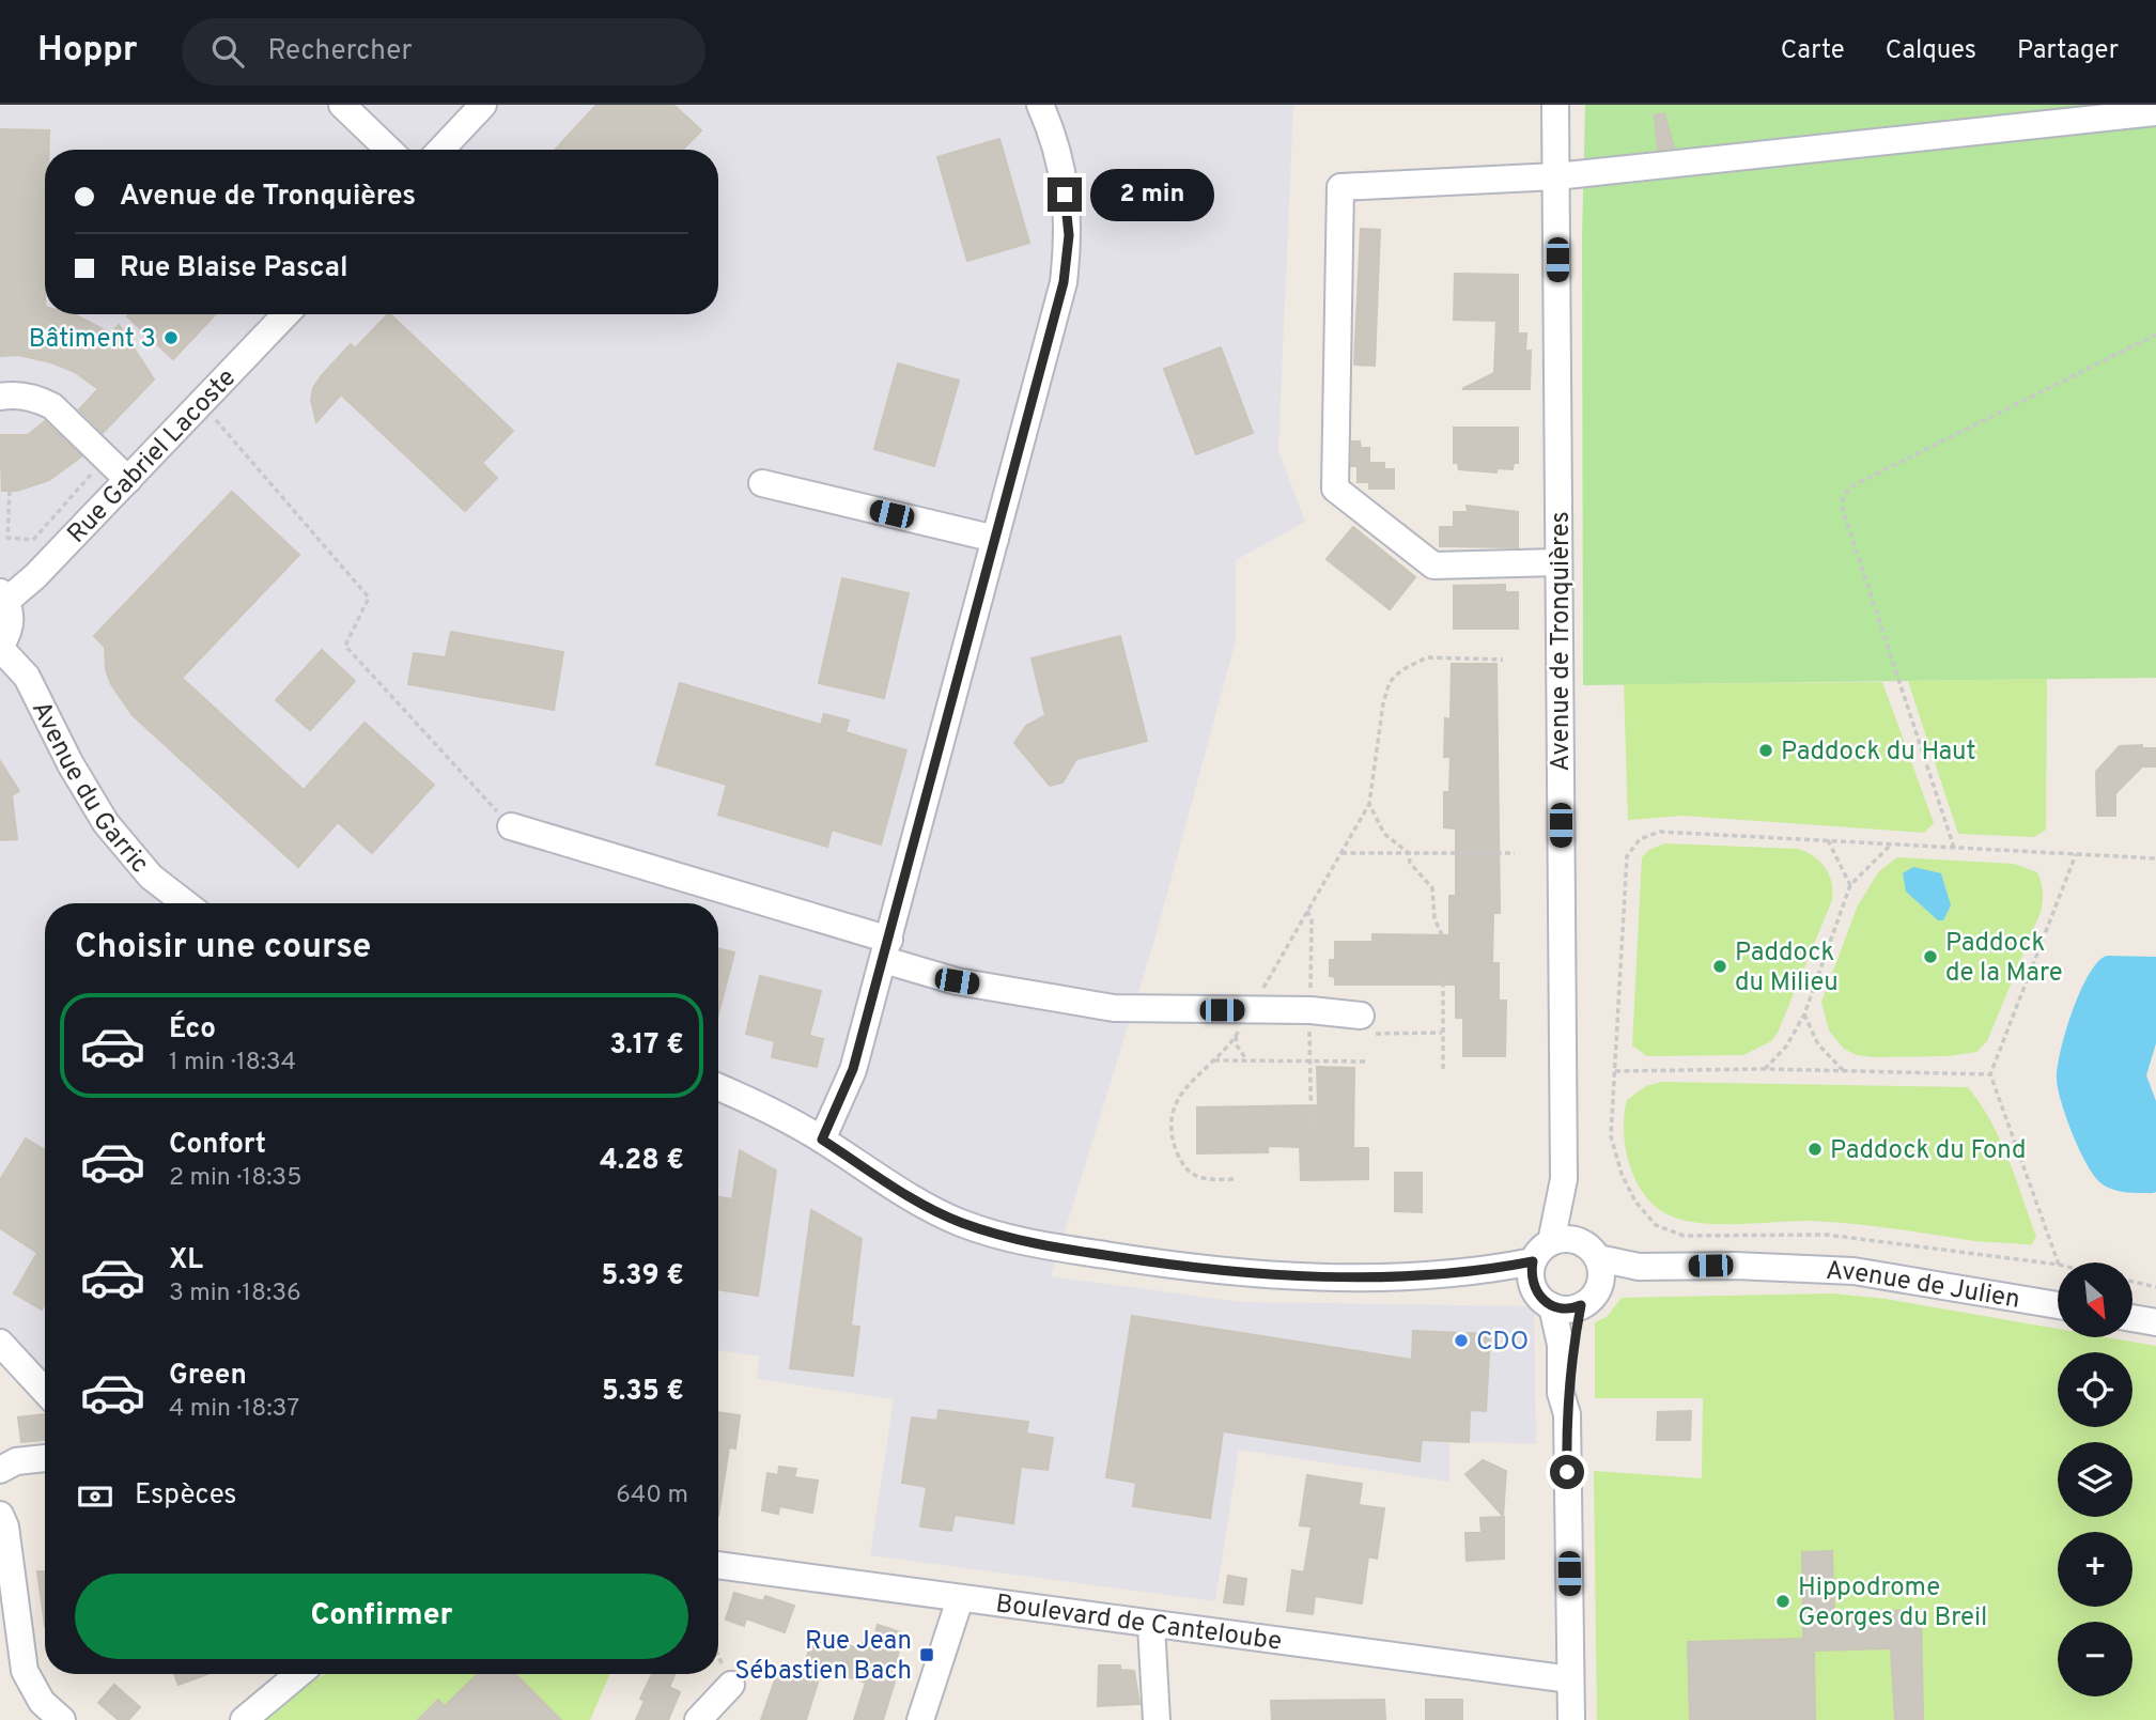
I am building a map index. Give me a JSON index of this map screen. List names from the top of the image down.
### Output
{
  "streets": {
    "street": [
      "Rue Gabriel Lacoste",
      "Avenue de Tronquières",
      "Avenue du Garric",
      "Avenue de Julien",
      "Boulevard de Canteloube"
    ]
  },
  "crossings": [
    ["Avenue de Tronquières", "Avenue de Julien"]
  ],
  "places": {
    "other": [
      "Bâtiment 3",
      "Paddock du Haut",
      "Paddock de la Mare",
      "Paddock du Milieu",
      "Paddock du Fond",
      "CDO",
      "Hippodrome Georges du Breil"
    ],
    "transit": ["Rue Jean Sébastien Bach"]
  },
  "north": "bottom right",
  "page": {
    "header": "Hoppr",
    "search": "Rechercher",
    "nav": ["Carte", "Calques", "Partager"],
    "banner": ["Avenue de Tronquières", "Rue Blaise Pascal"],
    "bubble": "2 min",
    "heading": "Choisir une course",
    "list": [
      {
        "name": "Éco",
        "note": "1 min · 18:34",
        "value": "3.17 €"
      },
      {
        "name": "Confort",
        "note": "2 min · 18:35",
        "value": "4.28 €"
      },
      {
        "name": "XL",
        "note": "3 min · 18:36",
        "value": "5.39 €"
      },
      {
        "name": "Green",
        "note": "4 min · 18:37",
        "value": "5.35 €"
      }
    ],
    "map_buttons": ["+", "−"],
    "pay": ["Espèces", "640 m"],
    "buttons": "Confirmer"
  }
}
